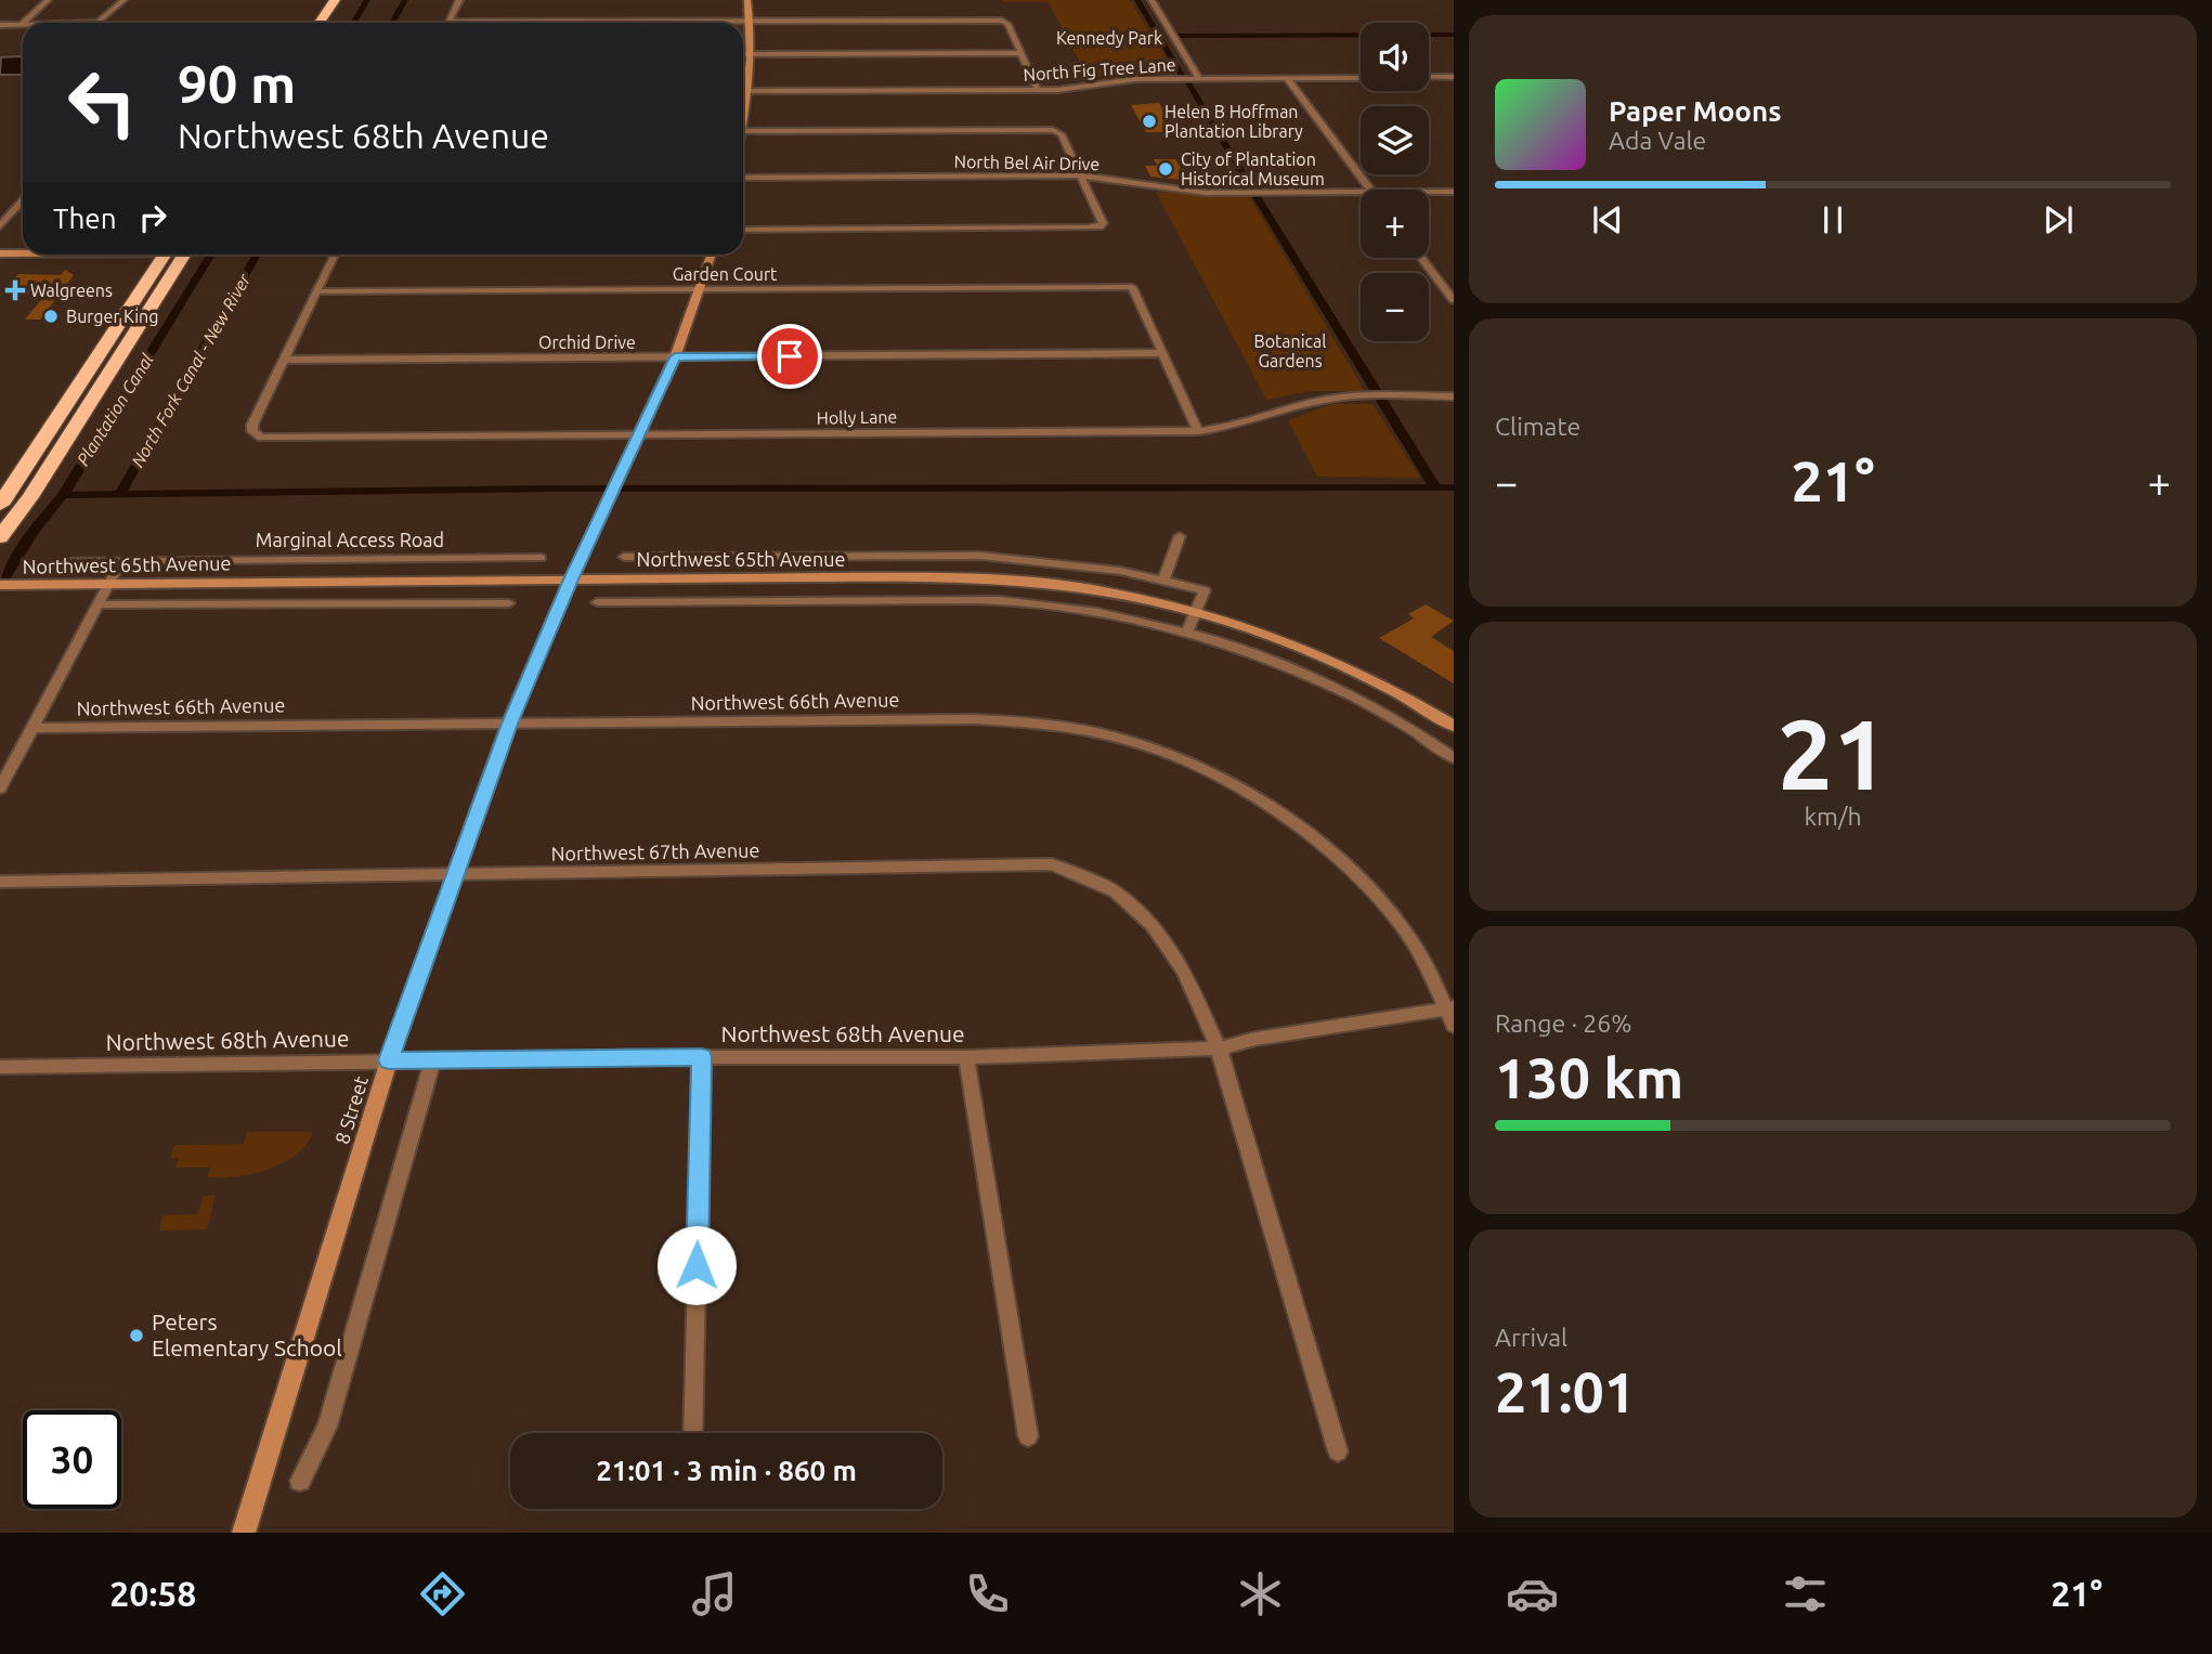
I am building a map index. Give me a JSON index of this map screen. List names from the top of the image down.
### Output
{
  "streets": {
    "street": [
      "North Fig Tree Lane",
      "North Bel Air Drive",
      "Garden Court",
      "Orchid Drive",
      "Holly Lane",
      "Marginal Access Road",
      "Northwest 65th Avenue",
      "Northwest 66th Avenue",
      "Northwest 67th Avenue",
      "Northwest 68th Avenue",
      "8 Street"
    ]
  },
  "crossings": [
    ["Garden Court", "Orchid Drive"],
    ["Garden Court", "8 Street"],
    ["Orchid Drive", "Holly Lane"],
    ["Orchid Drive", "8 Street"],
    ["Holly Lane", "8 Street"],
    ["Northwest 65th Avenue", "8 Street"],
    ["Northwest 66th Avenue", "Northwest 68th Avenue"],
    ["Northwest 66th Avenue", "8 Street"],
    ["Northwest 67th Avenue", "Northwest 68th Avenue"],
    ["Northwest 67th Avenue", "8 Street"],
    ["Northwest 68th Avenue", "8 Street"]
  ],
  "water": ["North Fork Canal - New River", "Plantation Canal"],
  "parks": ["Kennedy Park", "Botanical Gardens"],
  "places": {
    "other": [
      "Helen B Hoffman Plantation Library",
      "City of Plantation Historical Museum",
      "Burger King",
      "Peters Elementary School"
    ],
    "health": ["Walgreens"]
  },
  "page": {
    "map_buttons": ["+", "−"],
    "turn": ["90 m", "Northwest 68th Avenue"],
    "song": ["Paper Moons", "Ada Vale"],
    "then": "Then",
    "tile": [
      "Climate",
      ["21", "km/h"],
      ["Range · 26%", "130 km"],
      ["Arrival", "21:01"]
    ],
    "heat": ["−", "21°", "+"],
    "limit": "30",
    "trip": "21:01 · 3 min · 860 m",
    "tabs": ["20:58", "21°"]
  }
}
